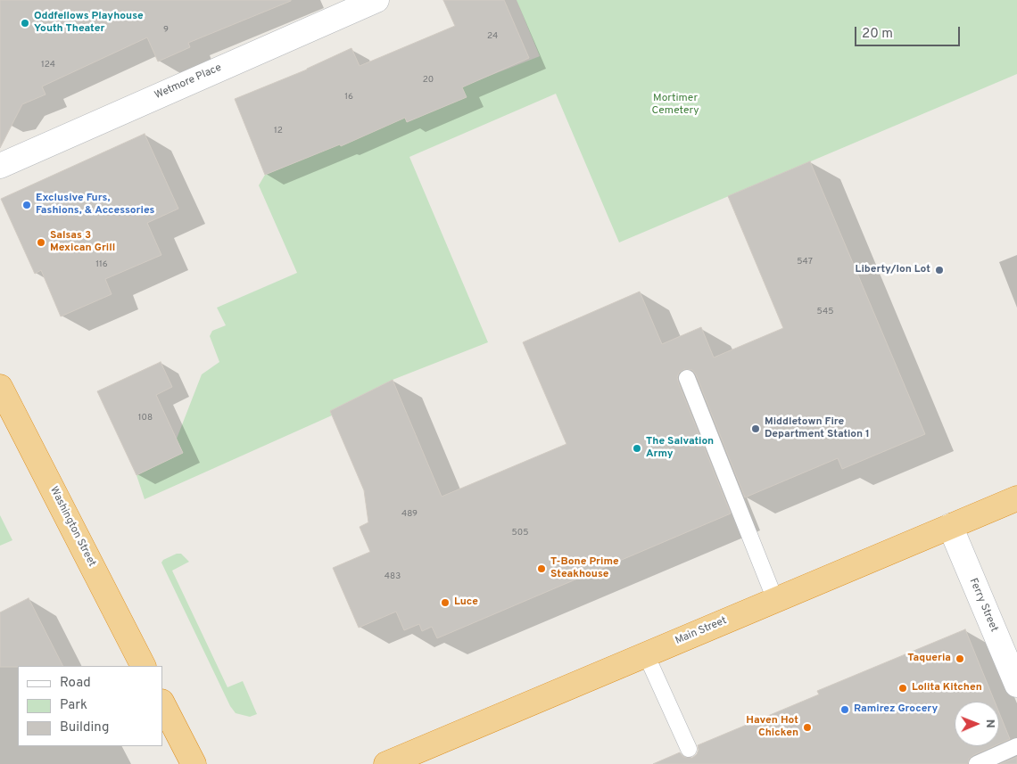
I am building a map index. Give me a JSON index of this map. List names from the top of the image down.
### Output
{
  "streets": {
    "highway": ["Washington Street", "Main Street"],
    "street": ["Wetmore Place", "Ferry Street"]
  },
  "crossings": [
    ["Ferry Street", "Main Street"]
  ],
  "parks": ["Mortimer Cemetery"],
  "places": [
    "Oddfellows Playhouse Youth Theater",
    "Exclusive Furs, Fashions, & Accessories",
    "Salsas 3 Mexican Grill",
    "Liberty/Ion Lot",
    "Middletown Fire Department Station 1",
    "The Salvation Army",
    "T-Bone Prime Steakhouse",
    "Luce",
    "Taqueria",
    "Lolita Kitchen",
    "Ramirez Grocery",
    "Haven Hot Chicken"
  ],
  "house_numbers": [
    "9",
    "24",
    "124",
    "20",
    "16",
    "12",
    "547",
    "116",
    "545",
    "108",
    "489",
    "505",
    "483"
  ],
  "legend": ["Road", "Park", "Building"],
  "scale_bar": "20 m",
  "north": "right"
}
